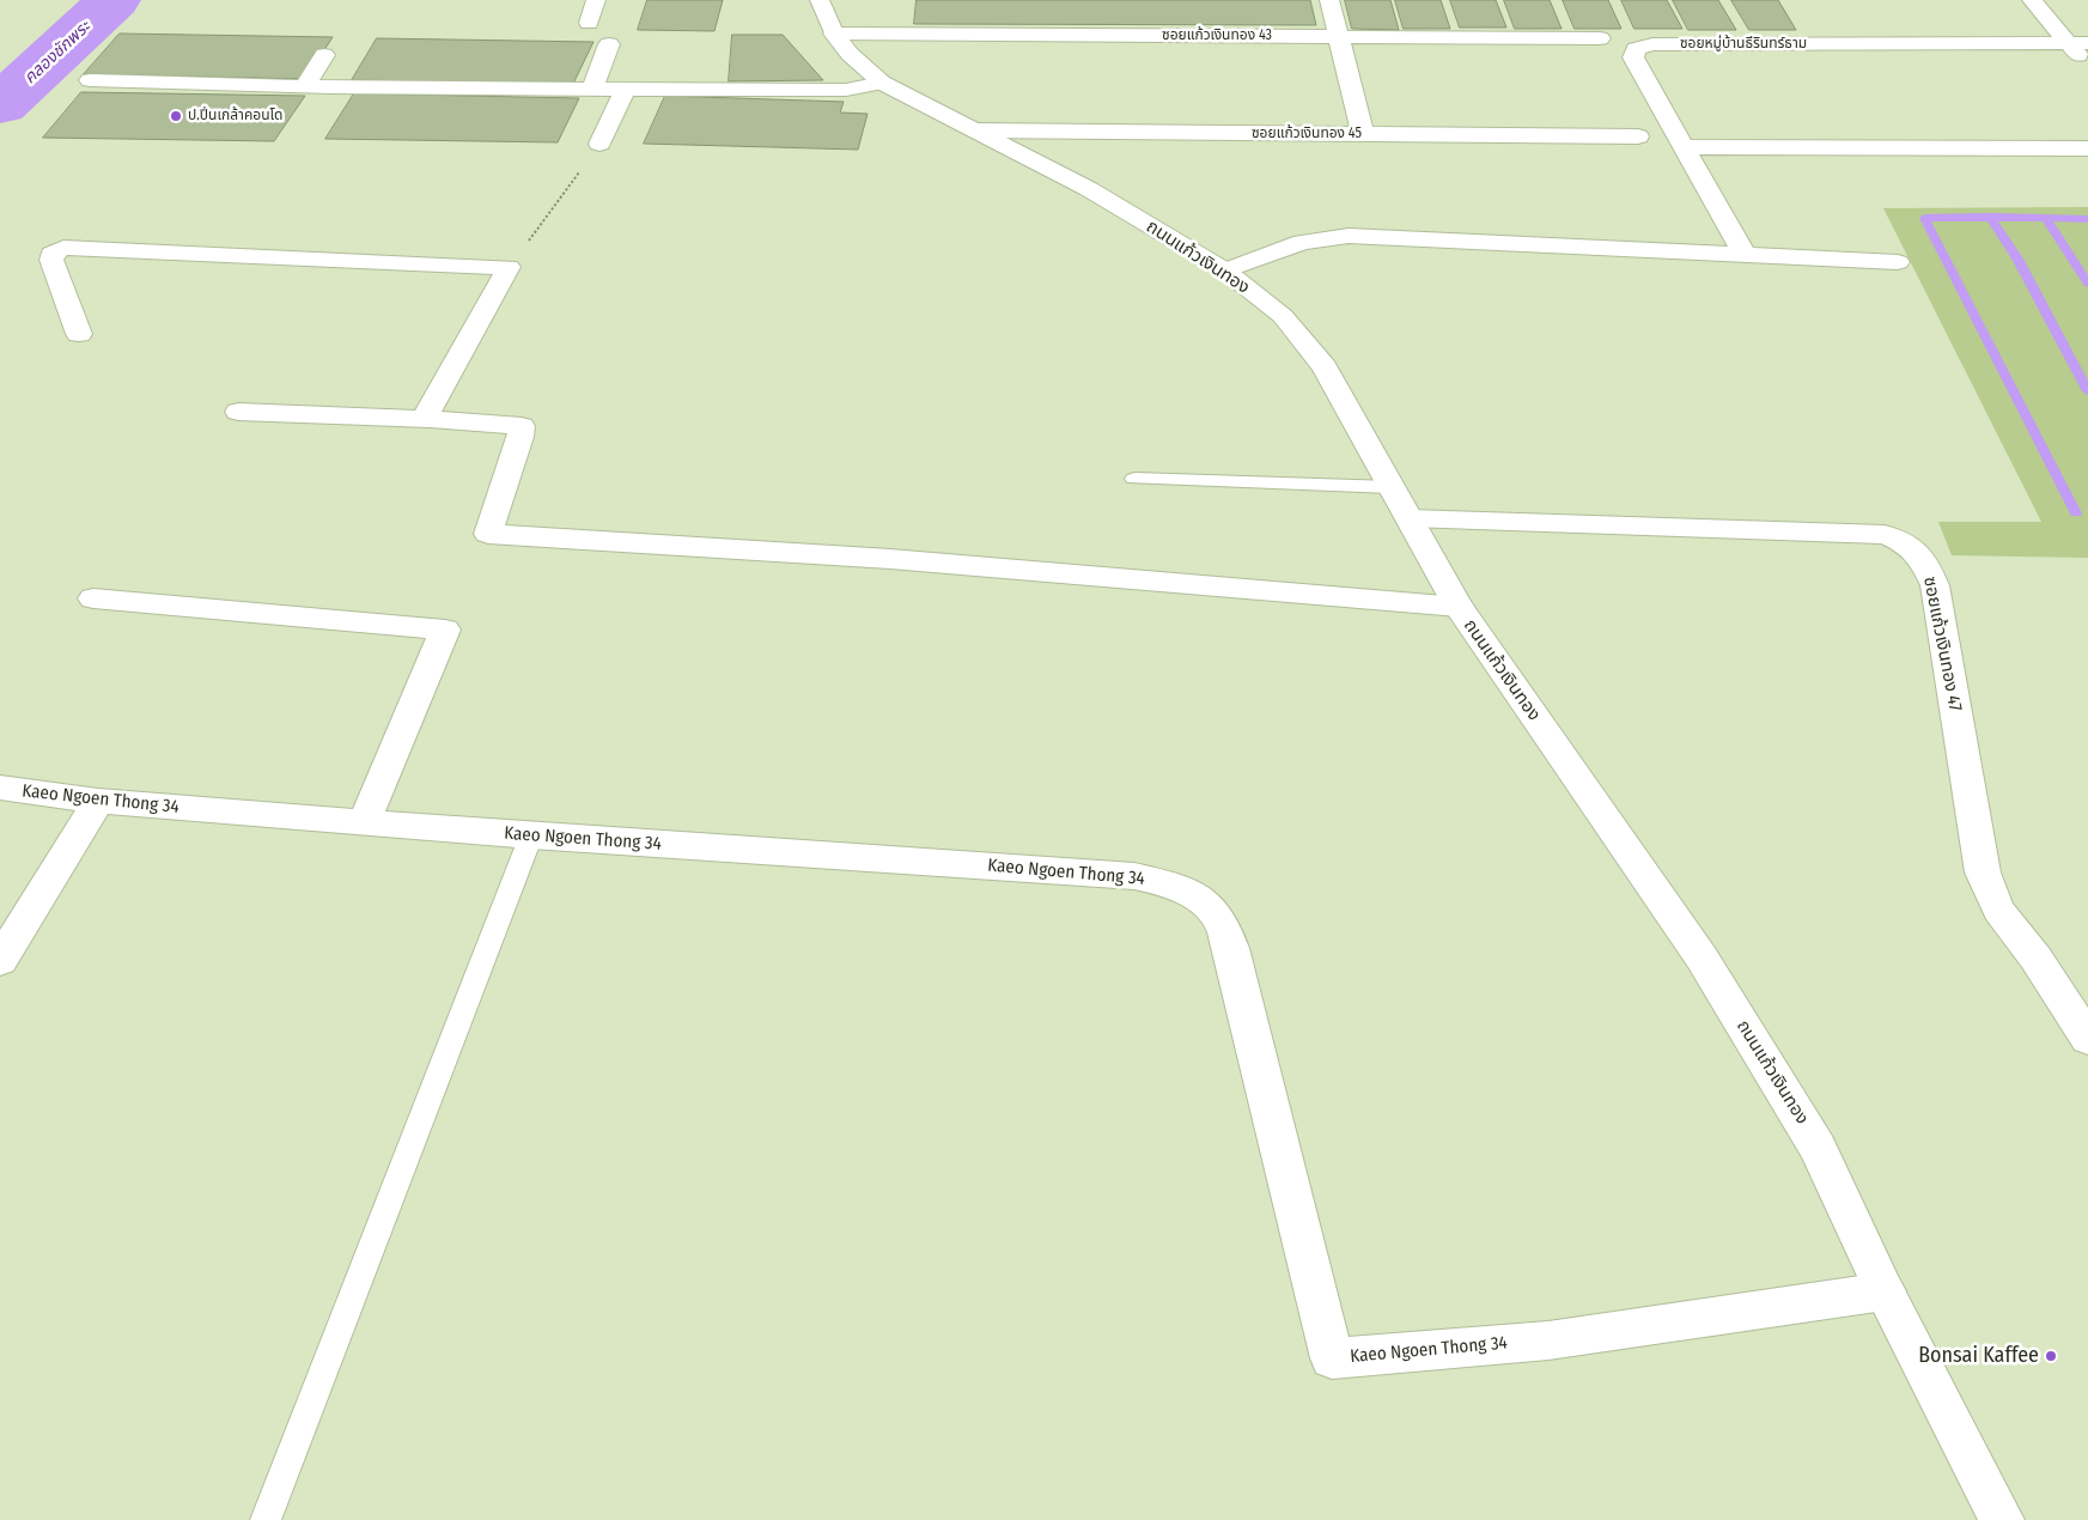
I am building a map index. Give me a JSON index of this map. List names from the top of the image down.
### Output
{
  "streets": {
    "street": [
      "ซอยแก้วเงินทอง 43",
      "ซอยหมู่บ้านธีรินทร์ธาม",
      "ซอยแก้วเงินทอง 45",
      "ถนนแก้วเงินทอง",
      "ซอยแก้วเงินทอง 47",
      "Kaeo Ngoen Thong 34"
    ]
  },
  "crossings": [
    ["ซอยแก้วเงินทอง 43", "ถนนแก้วเงินทอง"],
    ["ซอยแก้วเงินทอง 45", "ถนนแก้วเงินทอง"],
    ["ถนนแก้วเงินทอง", "ซอยแก้วเงินทอง 47"],
    ["ถนนแก้วเงินทอง", "Kaeo Ngoen Thong 34"]
  ],
  "water": ["คลองชักพระ"],
  "places": ["ป.ปิ่นเกล้าคอนโด", "Bonsai Kaffee"]
}
